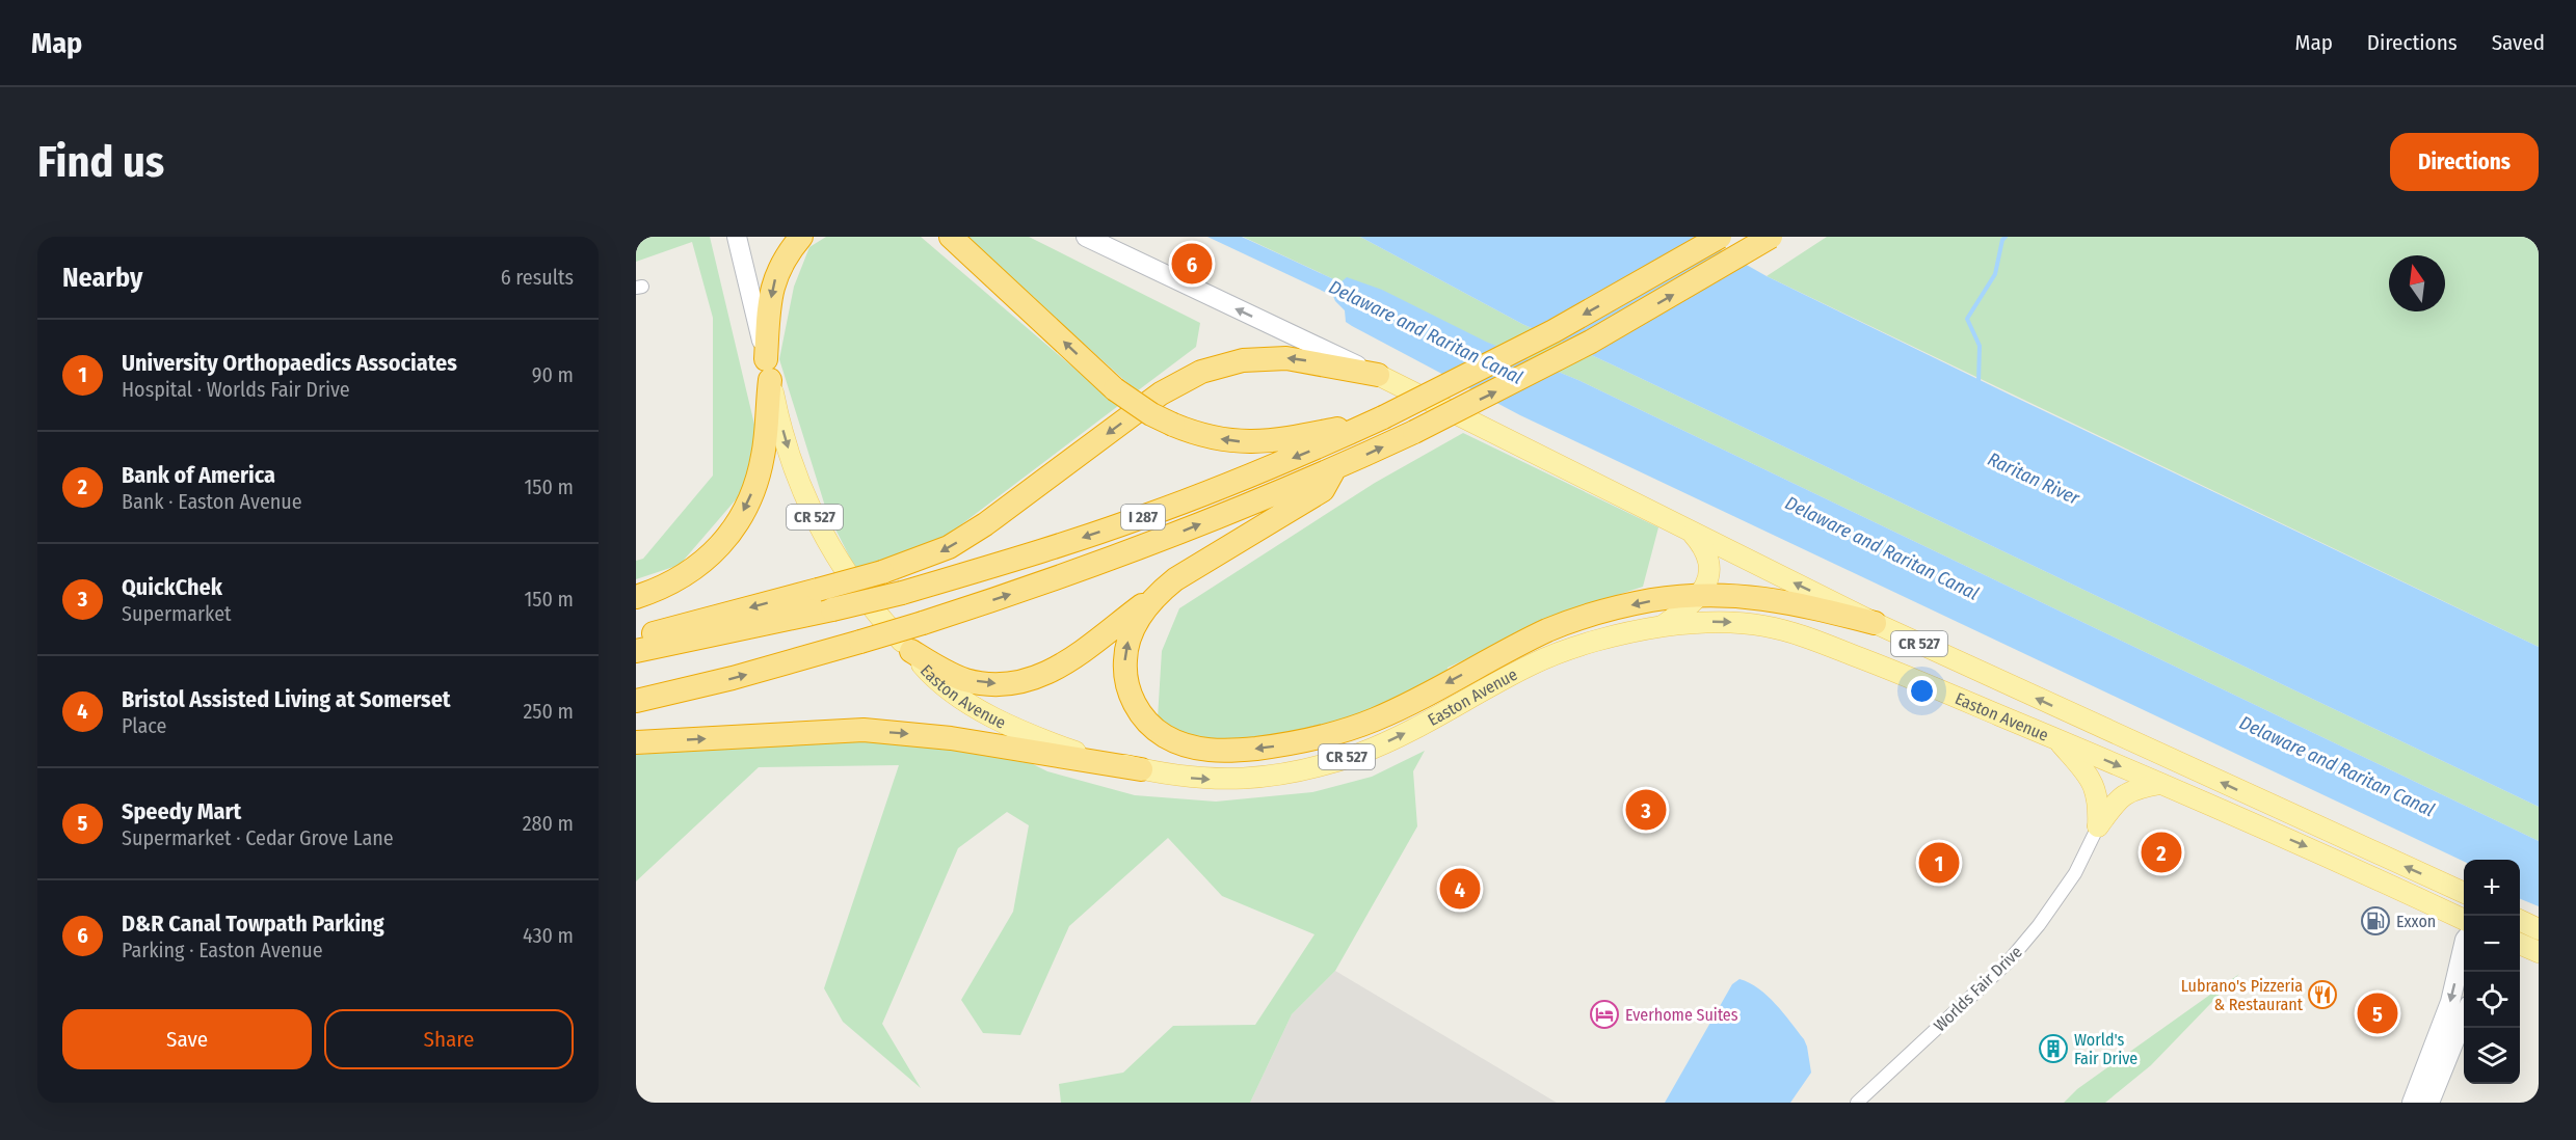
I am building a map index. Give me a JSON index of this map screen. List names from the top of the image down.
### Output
{
  "streets": {
    "highway": ["I 287"],
    "main road": ["CR 527", "Easton Avenue"],
    "street": ["Worlds Fair Drive"]
  },
  "water": ["Delaware and Raritan Canal", "Raritan River"],
  "places": {
    "fuel station": ["Exxon"],
    "restaurant": ["Lubrano's Pizzeria & Restaurant"],
    "hotel": ["Everhome Suites"],
    "building": ["World's Fair Drive"]
  },
  "north": "top",
  "page": {
    "header": "Map",
    "nav": ["Map", "Directions", "Saved"],
    "buttons": [
      "Directions",
      ["Save", "Share"]
    ],
    "title": "Find us",
    "heading": ["Nearby", "6 results"],
    "pins": [
      "6",
      "3",
      "2",
      "1",
      "4",
      "5"
    ],
    "list": [
      {
        "mark": "1",
        "name": "University Orthopaedics Associates",
        "note": "Hospital · Worlds Fair Drive",
        "value": "90 m"
      },
      {
        "mark": "2",
        "name": "Bank of America",
        "note": "Bank · Easton Avenue",
        "value": "150 m"
      },
      {
        "mark": "3",
        "name": "QuickChek",
        "note": "Supermarket",
        "value": "150 m"
      },
      {
        "mark": "4",
        "name": "Bristol Assisted Living at Somerset",
        "note": "Place",
        "value": "250 m"
      },
      {
        "mark": "5",
        "name": "Speedy Mart",
        "note": "Supermarket · Cedar Grove Lane",
        "value": "280 m"
      },
      {
        "mark": "6",
        "name": "D&R Canal Towpath Parking",
        "note": "Parking · Easton Avenue",
        "value": "430 m"
      }
    ],
    "map_buttons": ["+", "−"]
  }
}
